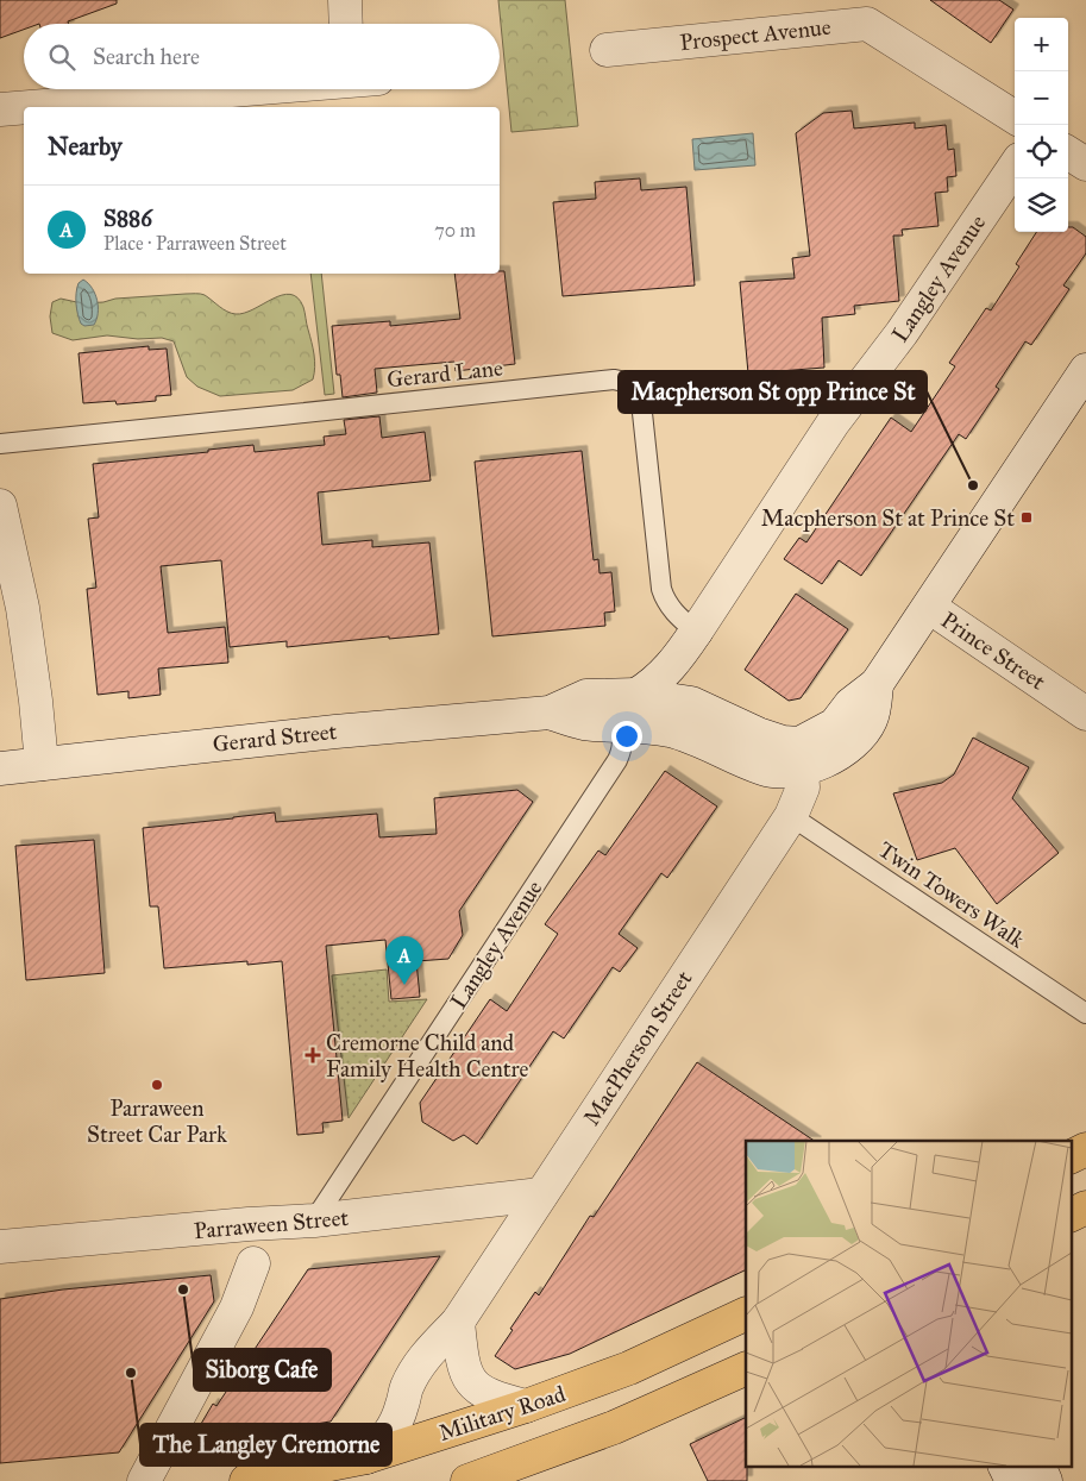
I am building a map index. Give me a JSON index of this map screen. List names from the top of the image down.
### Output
{
  "streets": {
    "highway": ["Military Road"],
    "street": [
      "Prospect Avenue",
      "Langley Avenue",
      "Prince Street",
      "Gerard Street",
      "MacPherson Street",
      "Parraween Street"
    ],
    "lane": ["Gerard Lane", "Twin Towers Walk"]
  },
  "crossings": [
    ["Langley Avenue", "Gerard Lane"],
    ["Langley Avenue", "Gerard Street"],
    ["Langley Avenue", "Parraween Street"],
    ["Gerard Street", "MacPherson Street"],
    ["Twin Towers Walk", "MacPherson Street"],
    ["MacPherson Street", "Parraween Street"],
    ["MacPherson Street", "Military Road"]
  ],
  "places": {
    "other": [
      "Macpherson St opp Prince St",
      "Parraween Street Car Park",
      "Siborg Cafe",
      "The Langley Cremorne"
    ],
    "transit": ["Macpherson St at Prince St"],
    "health": ["Cremorne Child and Family Health Centre"]
  },
  "page": {
    "map_buttons": ["+", "−"],
    "search": "Search here",
    "heading": "Nearby",
    "list": [
      {
        "mark": "A",
        "name": "S886",
        "note": "Place · Parraween Street",
        "value": "70 m"
      }
    ],
    "pins": "A"
  }
}
